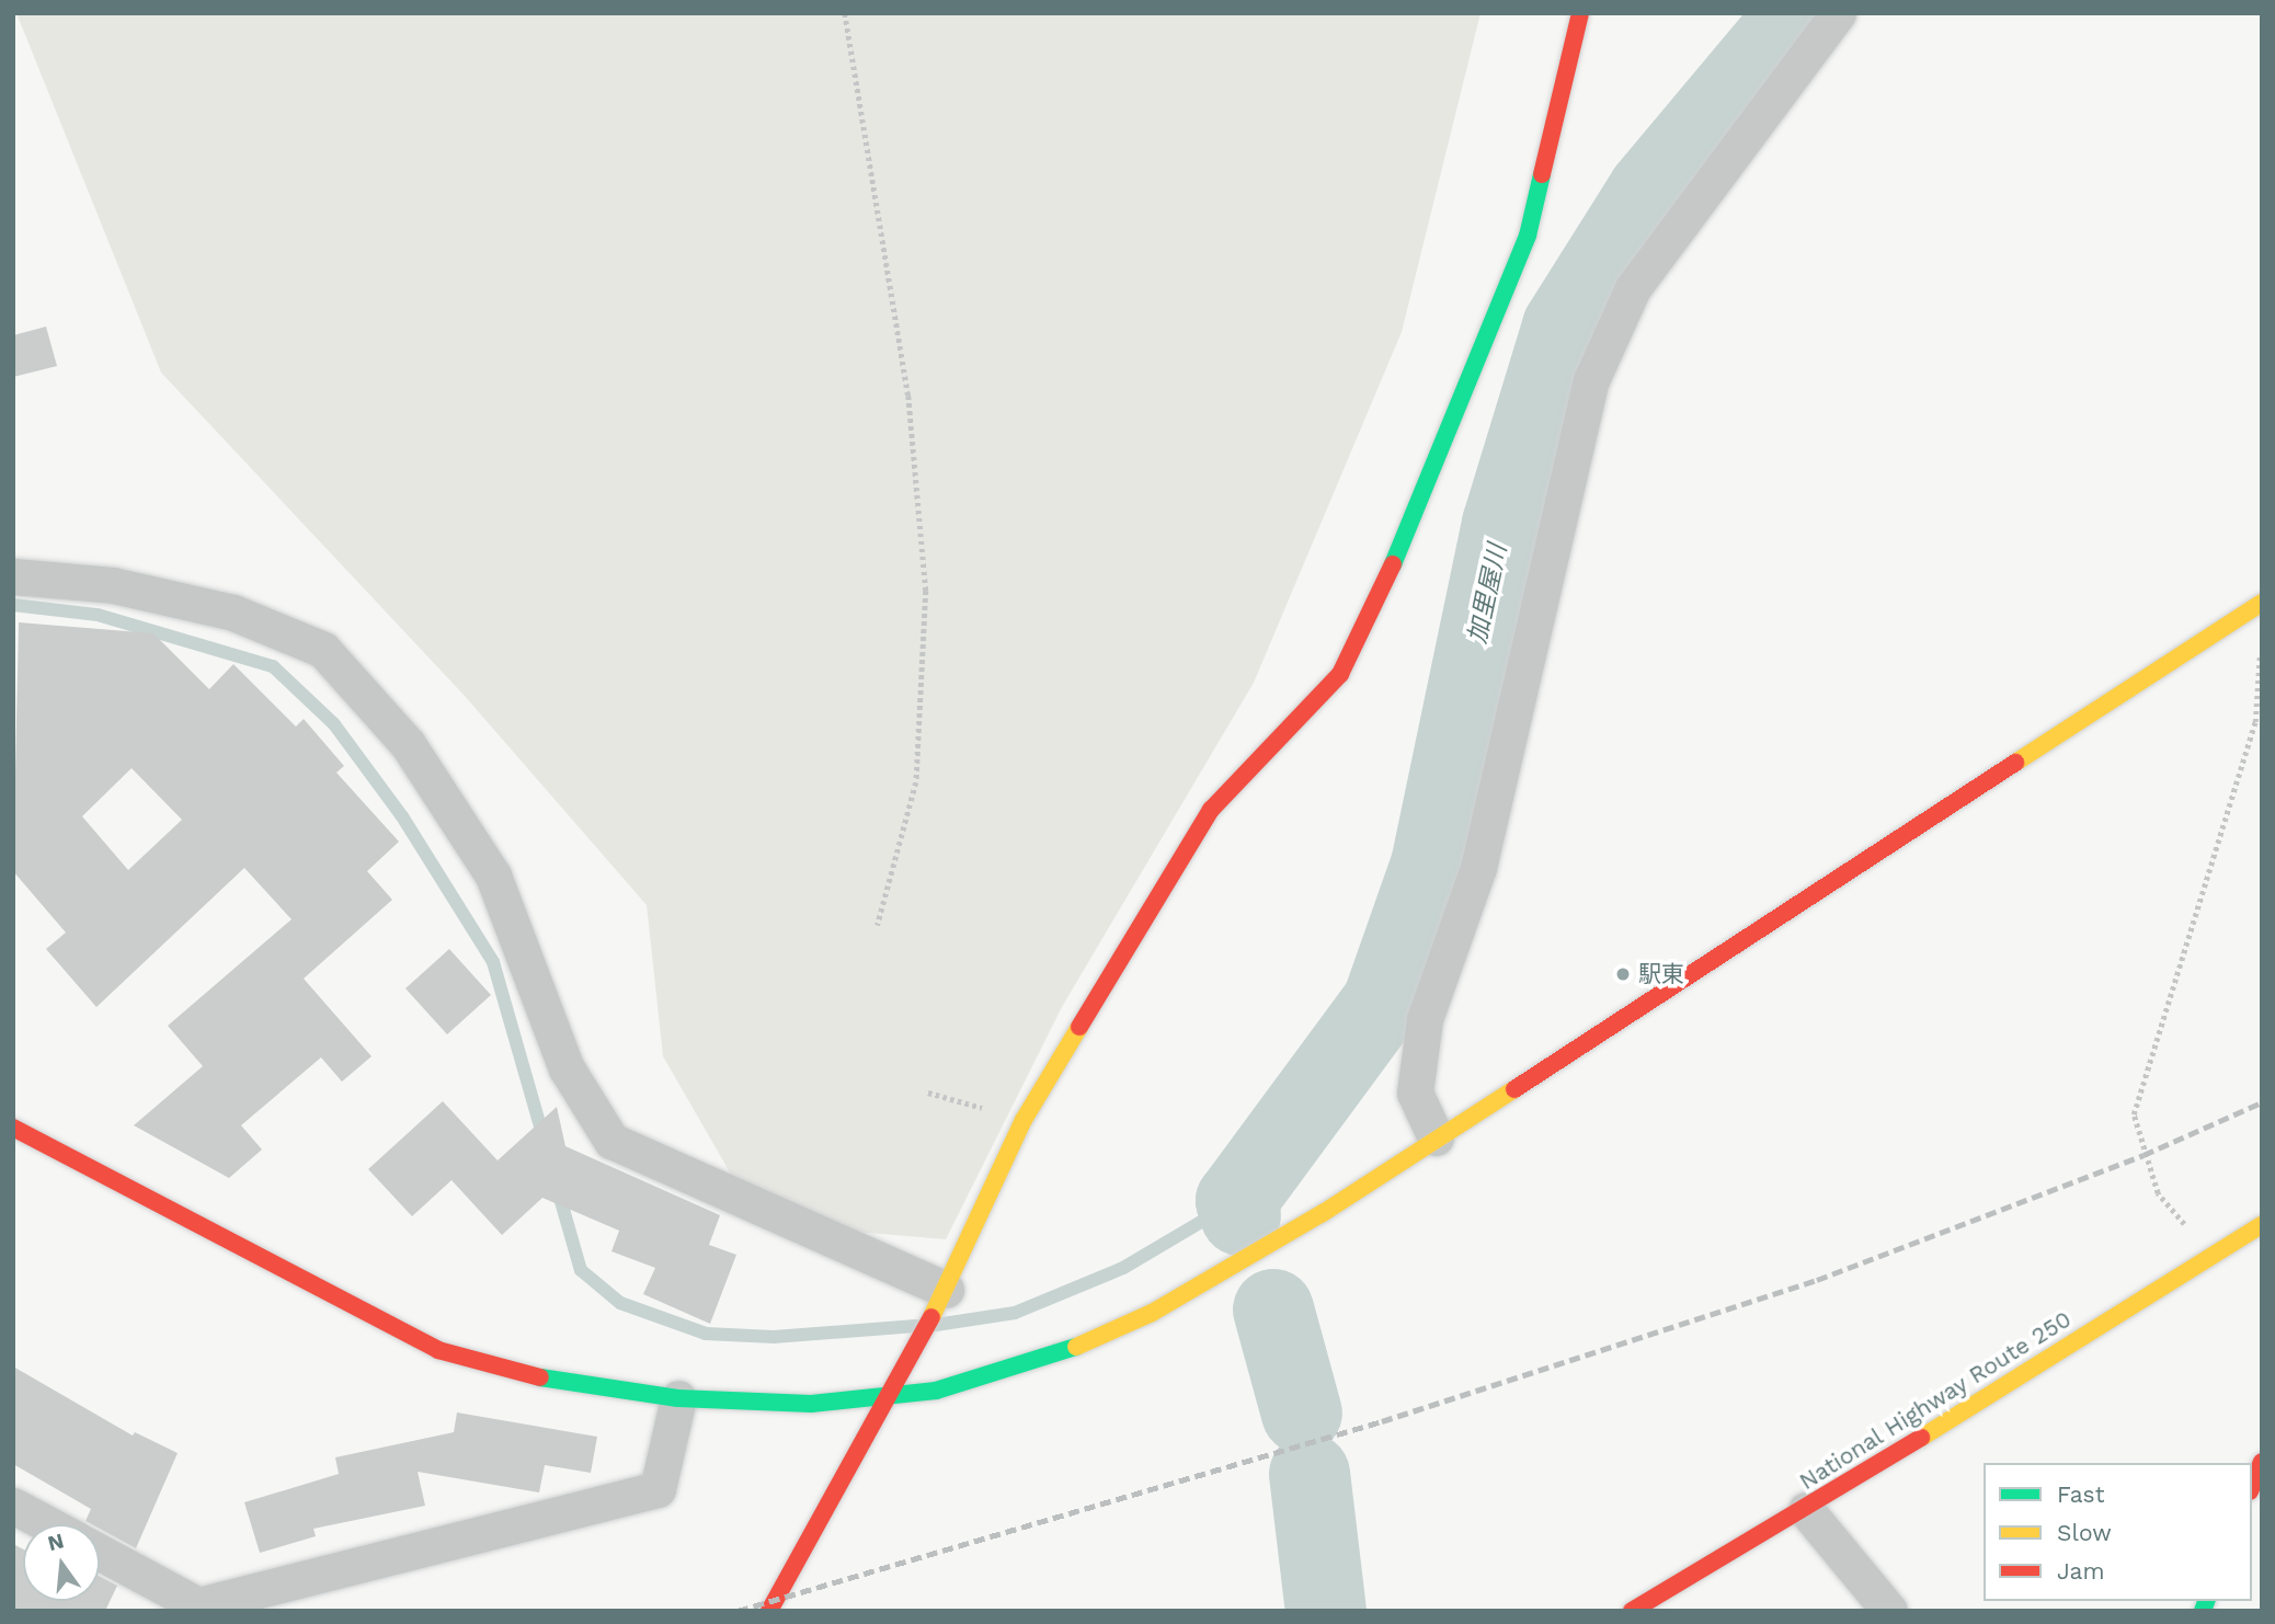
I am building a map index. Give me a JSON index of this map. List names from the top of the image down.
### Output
{
  "streets": {
    "main road": ["National Highway Route 250"]
  },
  "water": ["加里屋川"],
  "places": ["駅東"],
  "legend": ["Fast", "Slow", "Jam"],
  "north": "top"
}
